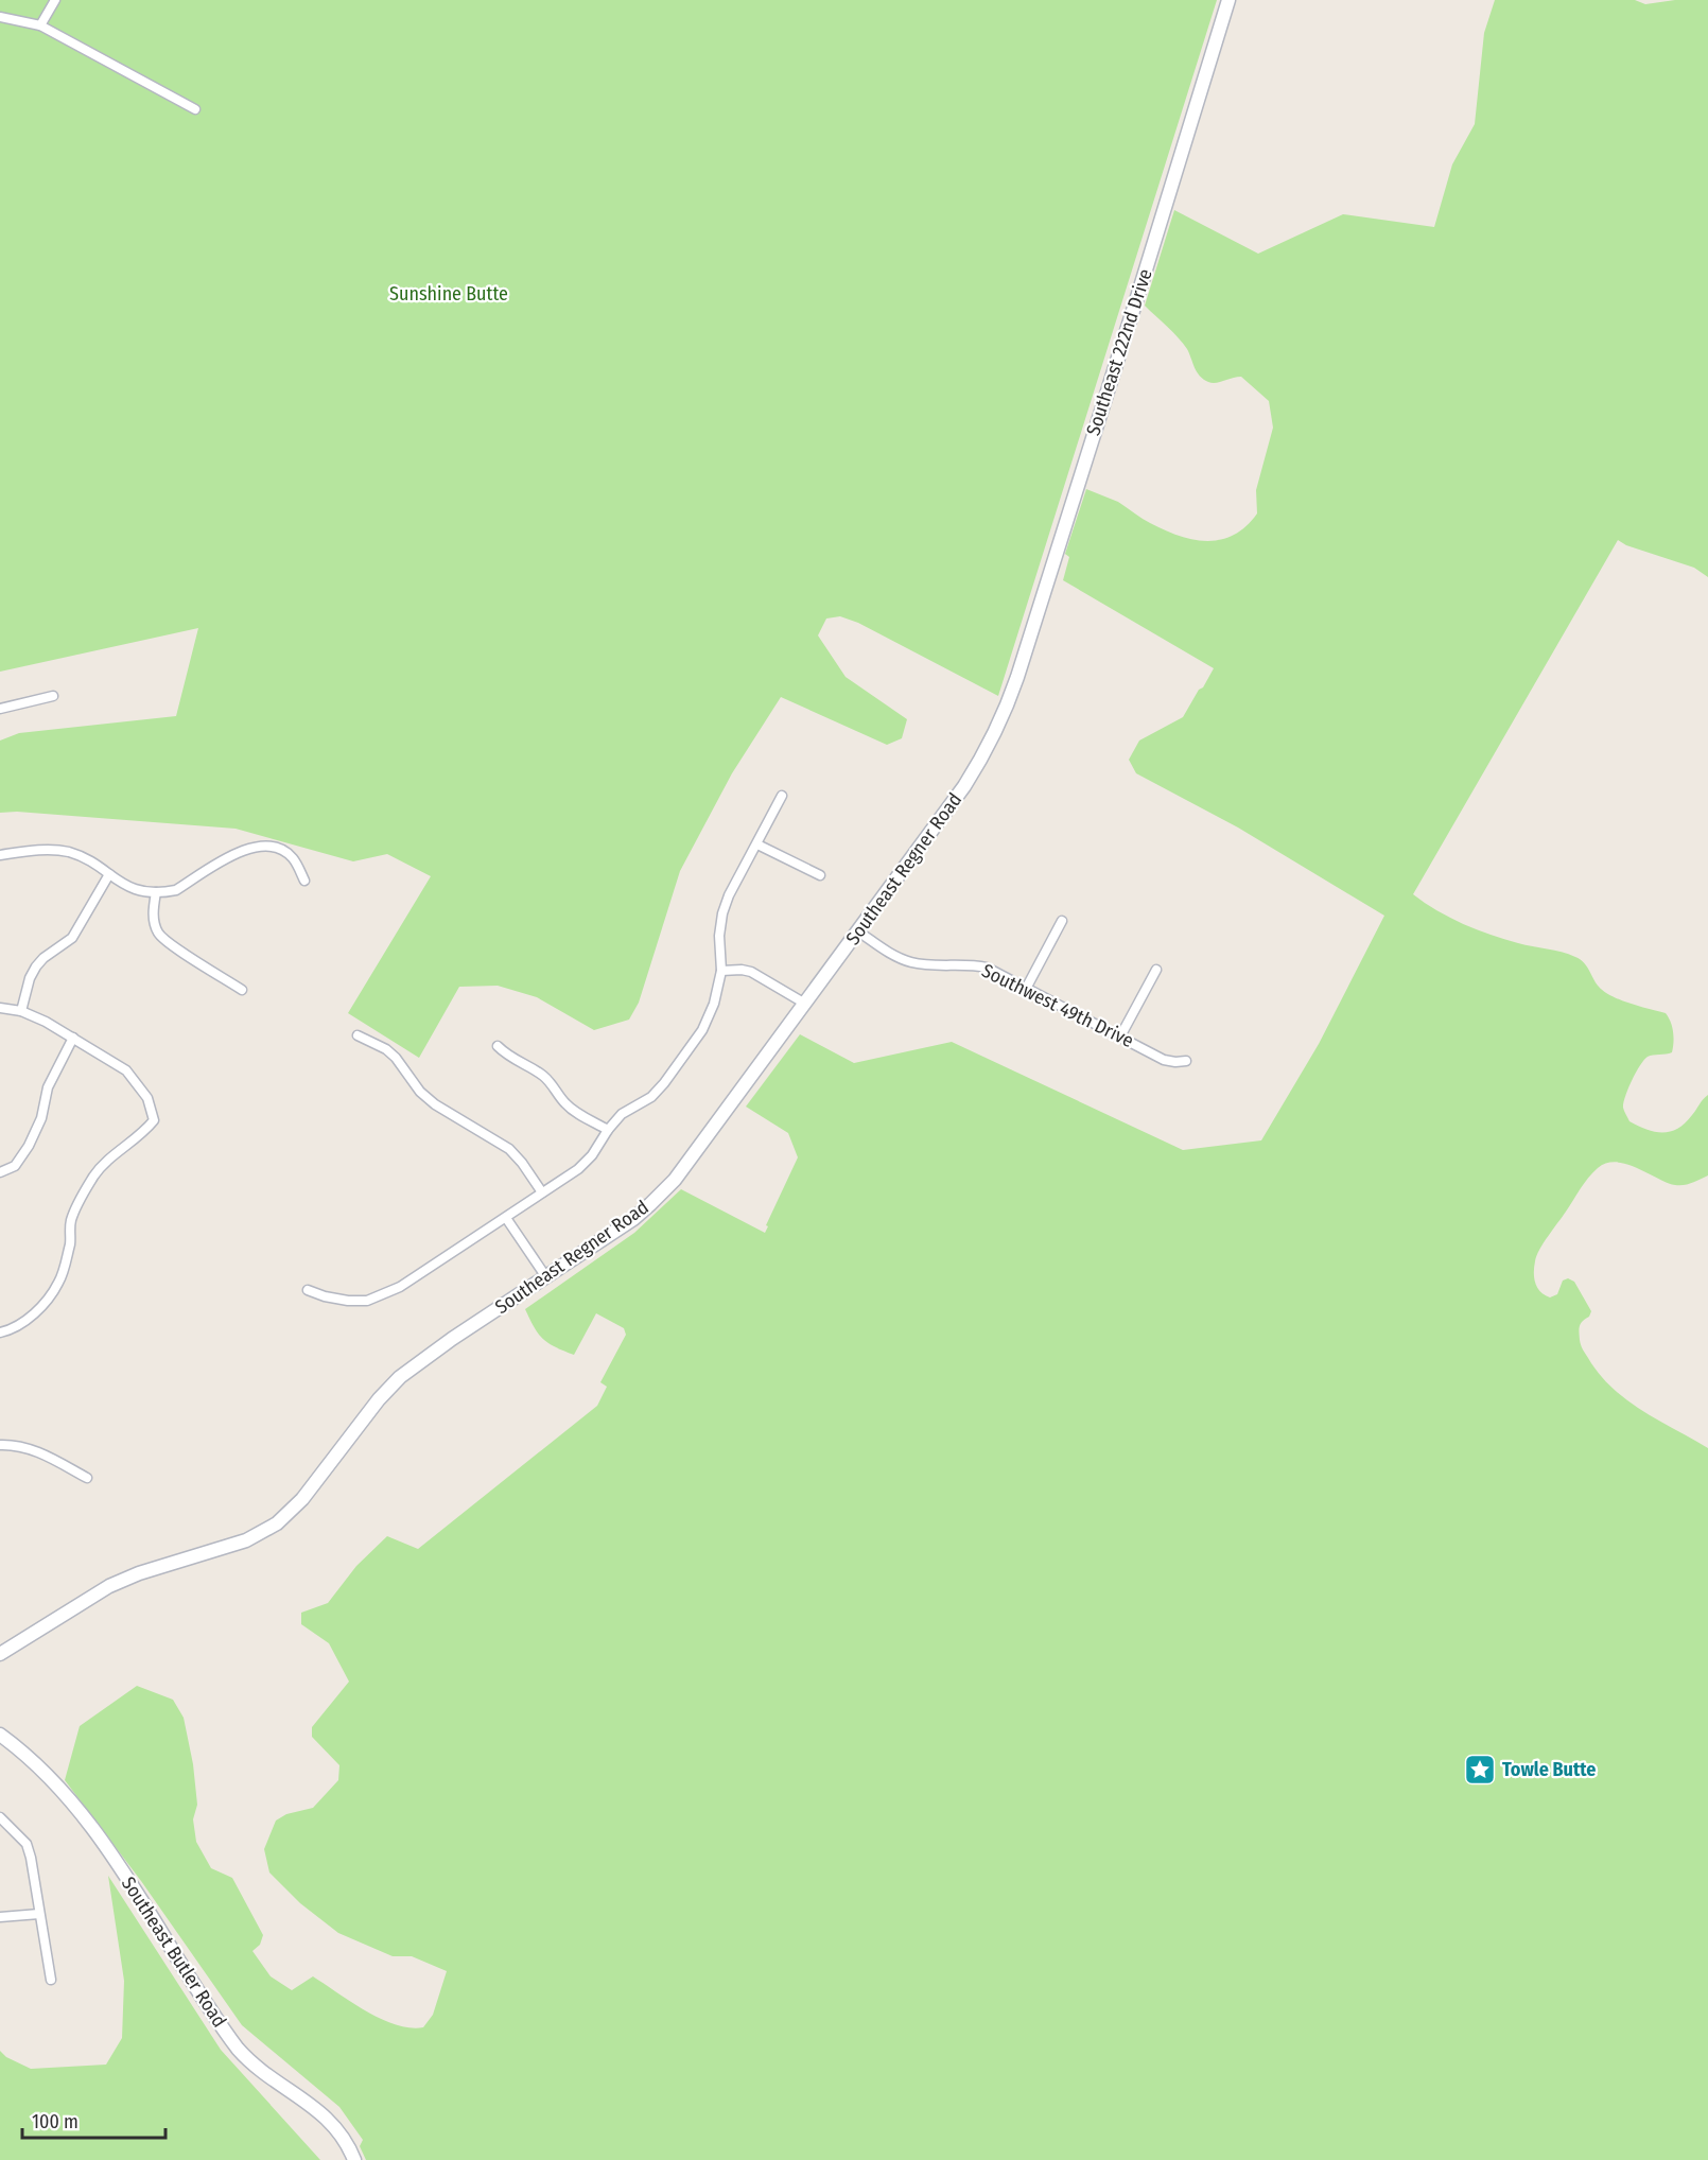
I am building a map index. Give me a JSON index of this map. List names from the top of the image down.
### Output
{
  "streets": {
    "main road": ["Southeast 222nd Drive", "Southeast Regner Road", "Southeast Butler Road"],
    "street": ["Southwest 49th Drive"]
  },
  "crossings": [
    ["Southeast 222nd Drive", "Southeast Regner Road"],
    ["Southeast Regner Road", "Southwest 49th Drive"]
  ],
  "parks": ["Sunshine Butte"],
  "places": {
    "place": ["Towle Butte"]
  },
  "scale_bar": "100 m"
}
